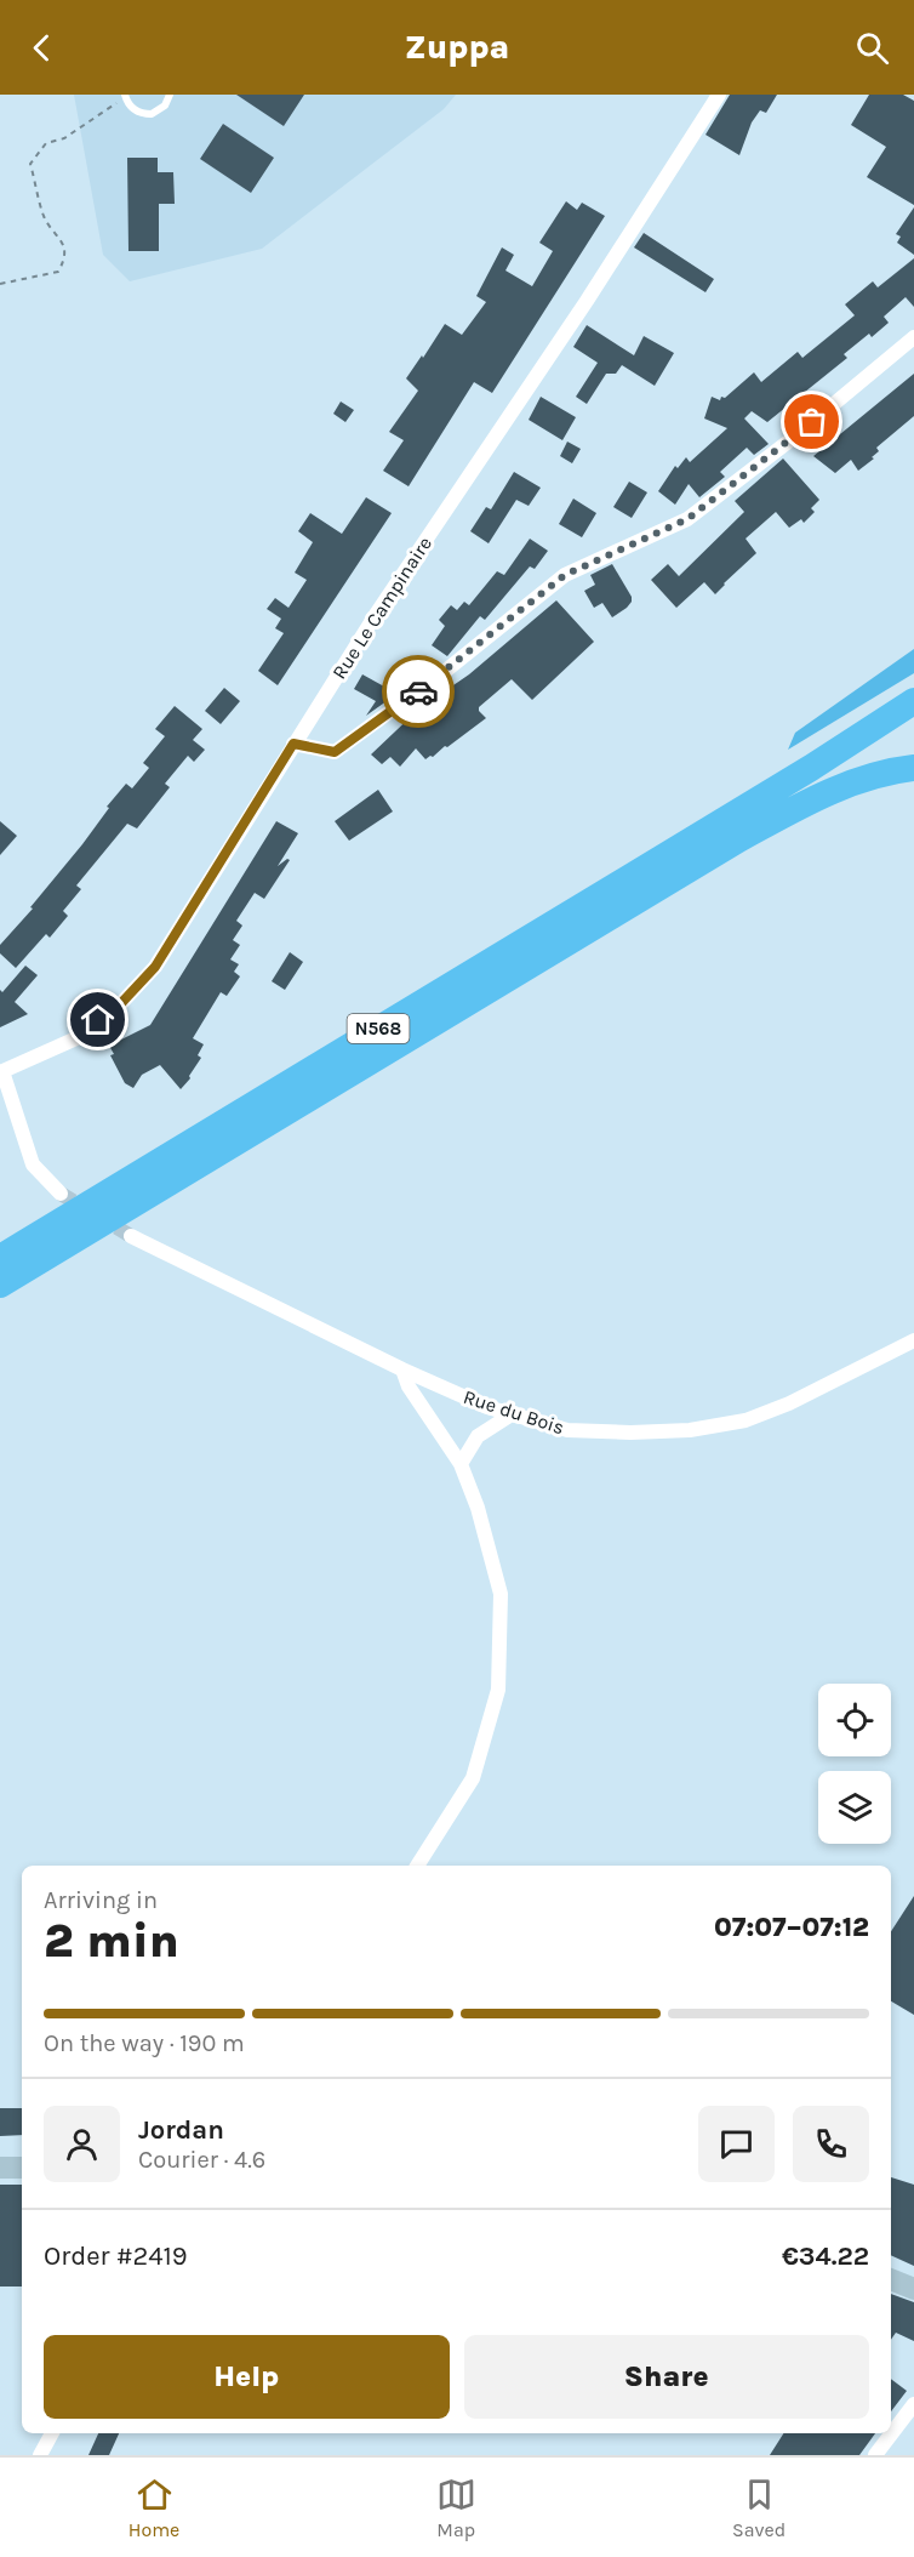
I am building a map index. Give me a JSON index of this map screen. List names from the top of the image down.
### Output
{
  "streets": {
    "highway": ["N568"],
    "street": ["Rue Le Campinaire", "Rue du Bois"]
  },
  "page": {
    "header": "Zuppa",
    "heading": ["2 min", "Arriving in", "07:07–07:12"],
    "panel": [
      "Jordan",
      "Courier · 4.6",
      "Order #2419",
      "€34.22"
    ],
    "bar": "On the way · 190 m",
    "buttons": ["Help", "Share"],
    "tabs": ["Home", "Map", "Saved"]
  }
}
